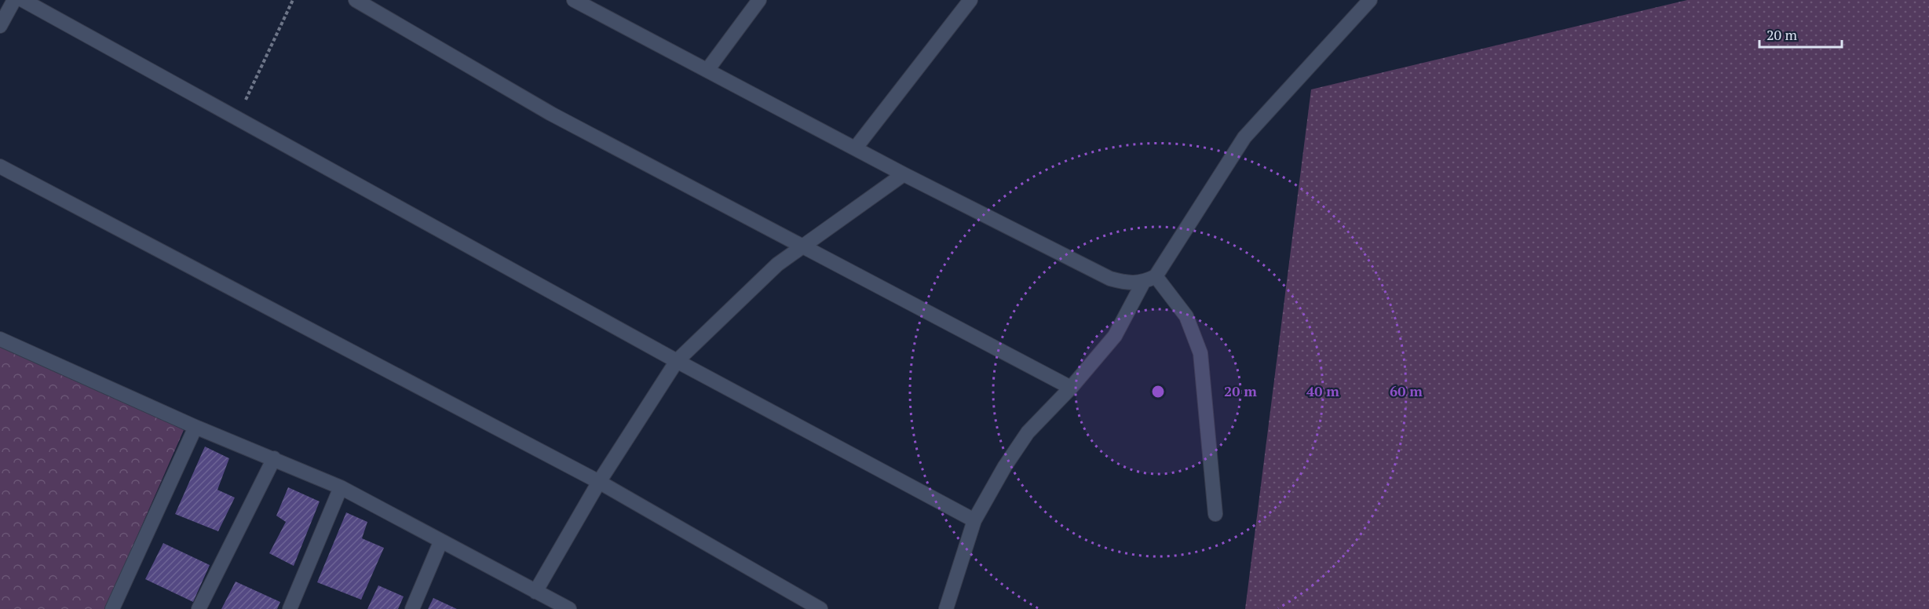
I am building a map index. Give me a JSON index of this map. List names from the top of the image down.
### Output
{
  "scale_bar": "20 m",
  "rings": ["20 m", "40 m", "60 m"]
}
